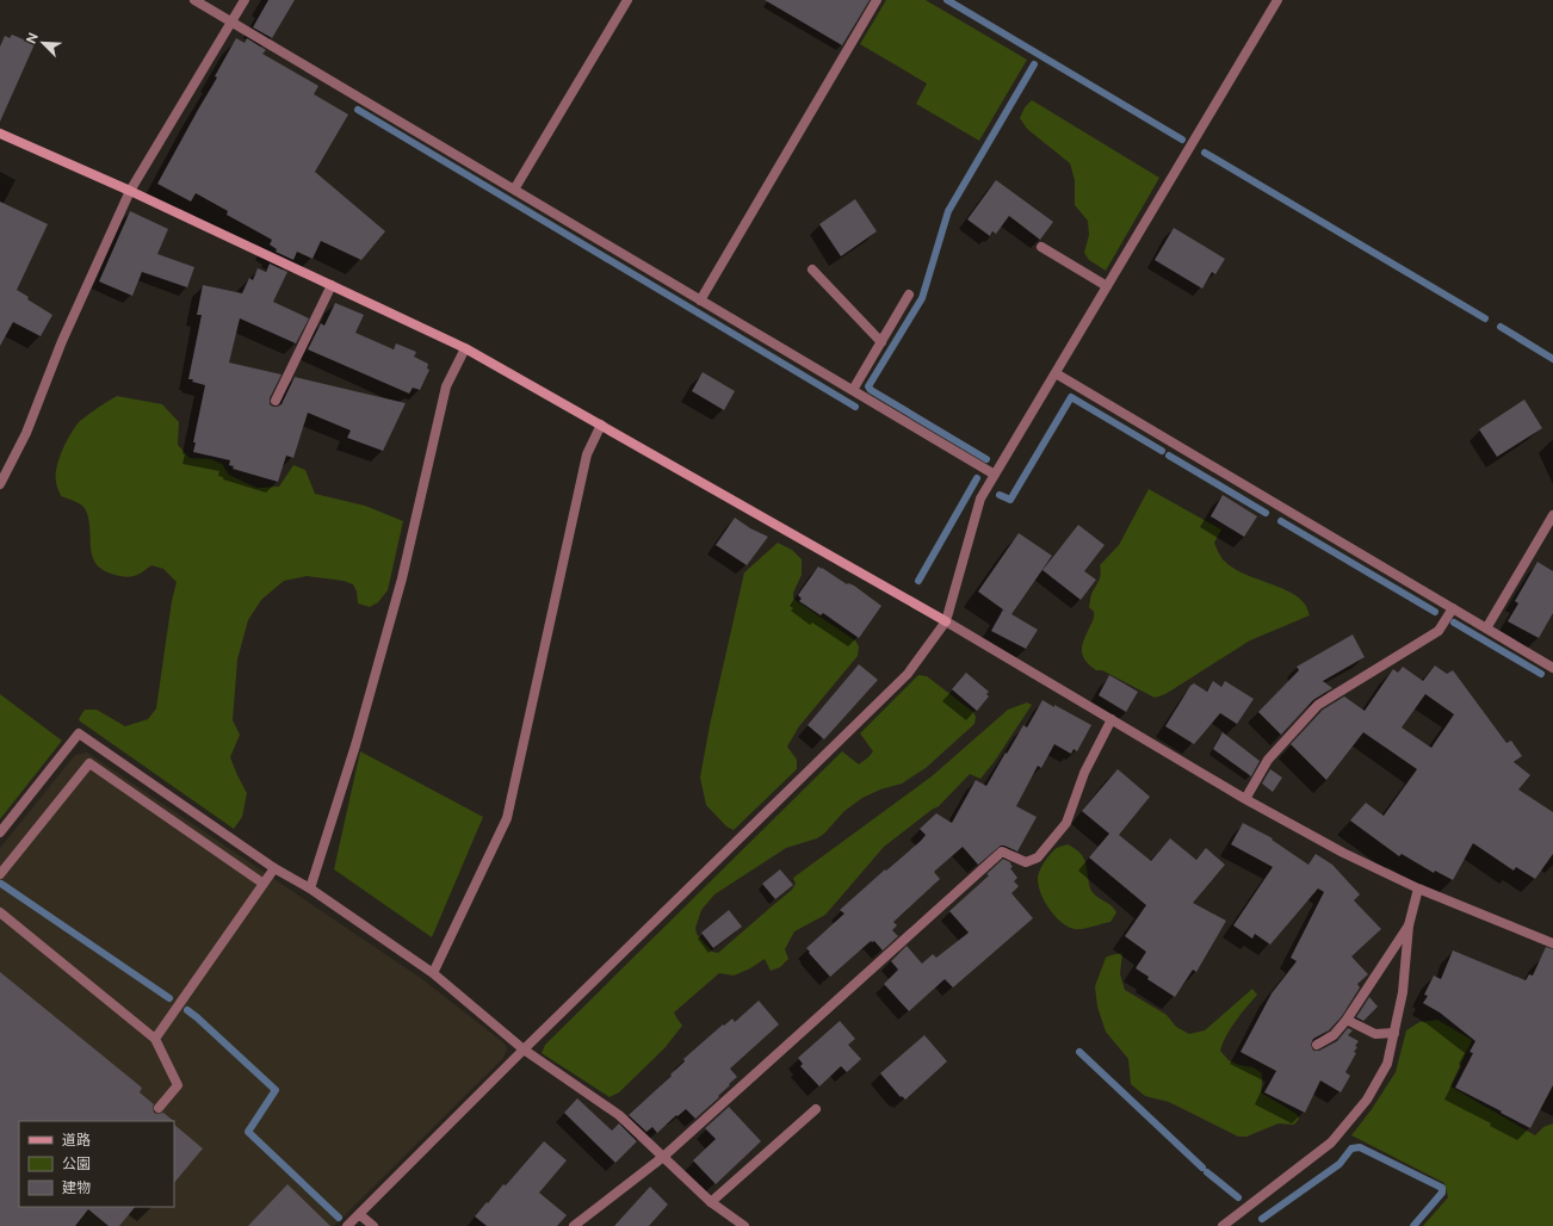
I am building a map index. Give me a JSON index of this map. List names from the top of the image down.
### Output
{
  "legend": ["道路", "公園", "建物"],
  "north": "top left"
}
